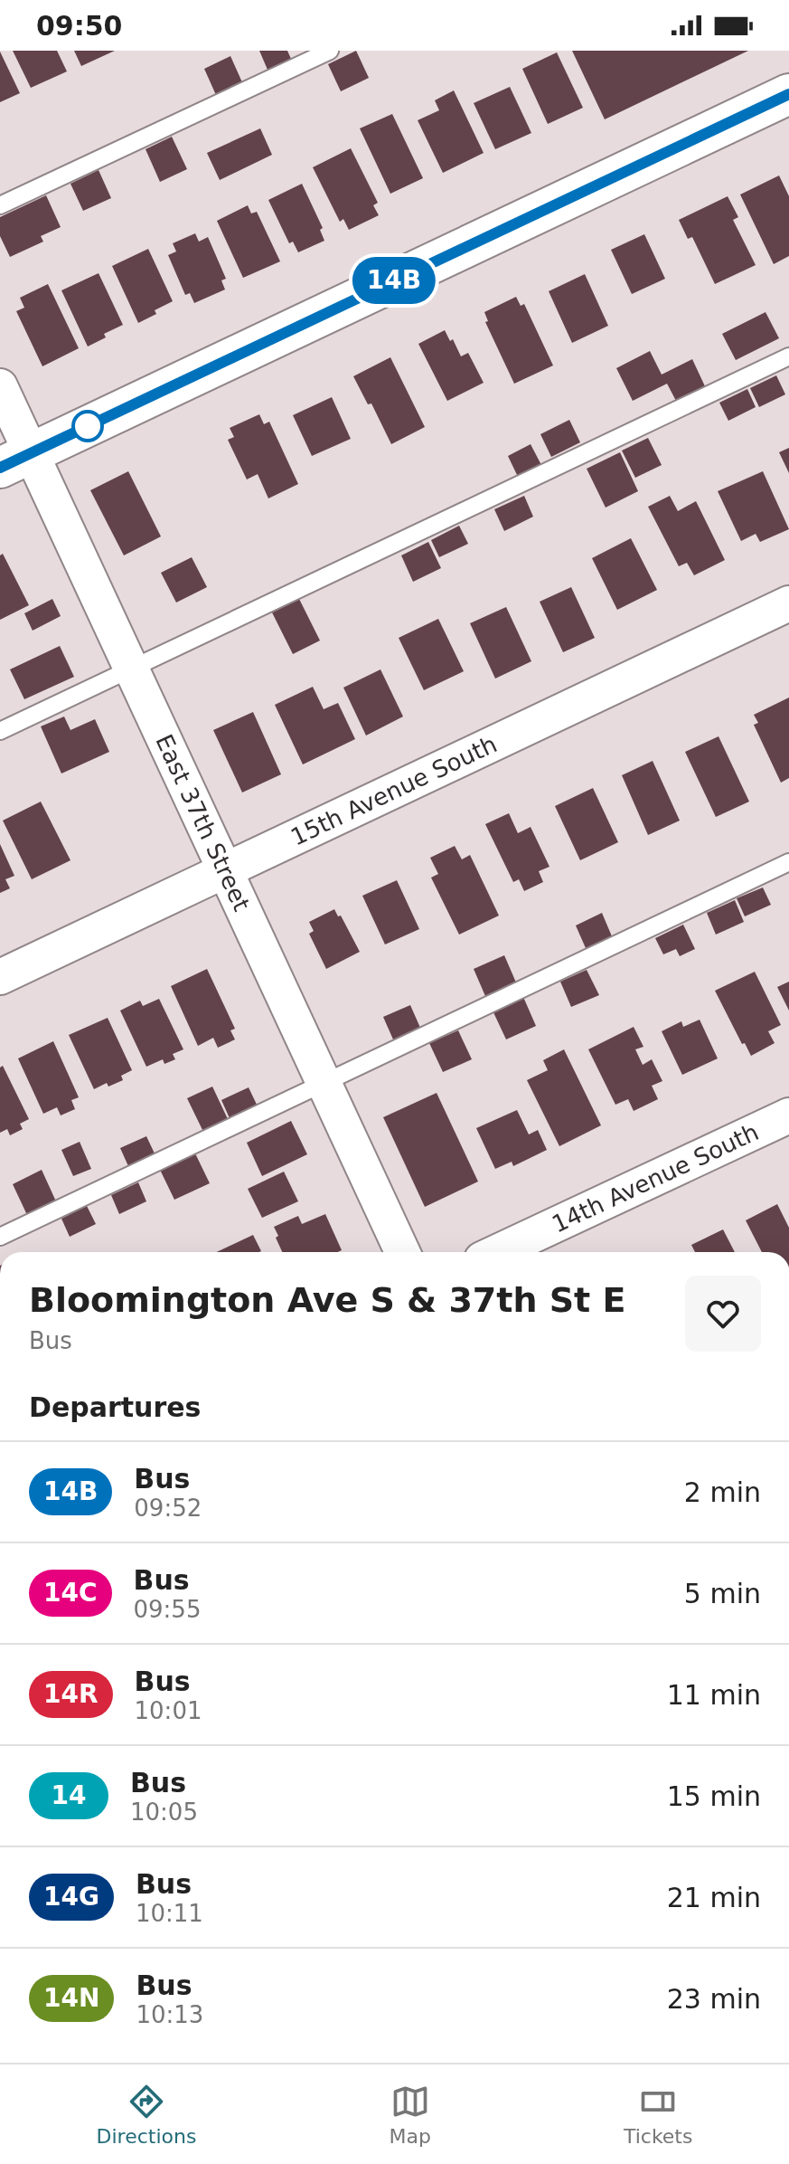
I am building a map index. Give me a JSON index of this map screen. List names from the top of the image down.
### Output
{
  "streets": {
    "street": ["15th Avenue South", "East 37th Street", "14th Avenue South"]
  },
  "crossings": [
    ["15th Avenue South", "East 37th Street"]
  ],
  "lines": ["bus line 14B"],
  "page": {
    "status": "09:50",
    "on_map": "14B",
    "heading": [
      ["Bloomington Ave S & 37th St E", "Bus"],
      "Departures"
    ],
    "list": [
      {
        "mark": "14B",
        "name": "Bus",
        "note": "09:52",
        "value": "2 min"
      },
      {
        "mark": "14C",
        "name": "Bus",
        "note": "09:55",
        "value": "5 min"
      },
      {
        "mark": "14R",
        "name": "Bus",
        "note": "10:01",
        "value": "11 min"
      },
      {
        "mark": "14",
        "name": "Bus",
        "note": "10:05",
        "value": "15 min"
      },
      {
        "mark": "14G",
        "name": "Bus",
        "note": "10:11",
        "value": "21 min"
      },
      {
        "mark": "14N",
        "name": "Bus",
        "note": "10:13",
        "value": "23 min"
      }
    ],
    "tabs": ["Directions", "Map", "Tickets"]
  }
}
